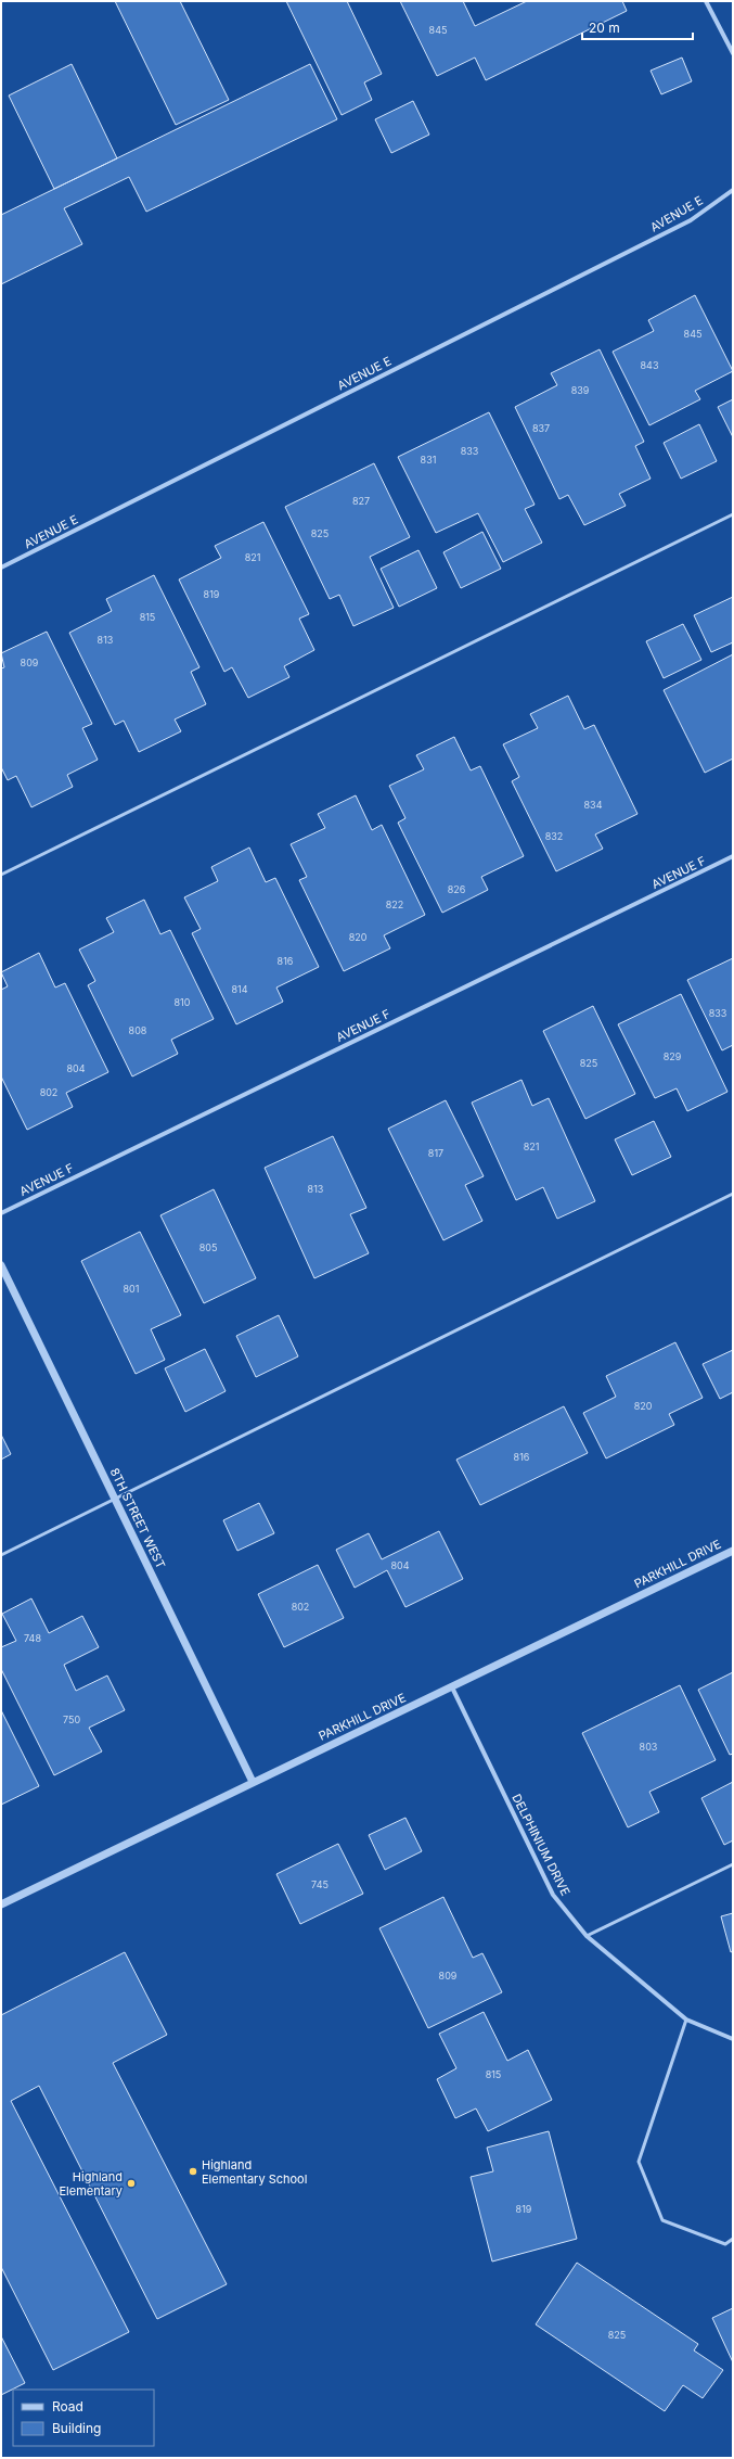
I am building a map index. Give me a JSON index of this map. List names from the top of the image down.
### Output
{
  "streets": {
    "street": [
      "AVENUE E",
      "AVENUE F",
      "8TH STREET WEST",
      "PARKHILL DRIVE",
      "DELPHINIUM DRIVE"
    ]
  },
  "crossings": [
    ["8TH STREET WEST", "PARKHILL DRIVE"],
    ["PARKHILL DRIVE", "DELPHINIUM DRIVE"]
  ],
  "places": ["Highland Elementary School", "Highland Elementary"],
  "house_numbers": [
    "845",
    "845",
    "843",
    "839",
    "837",
    "833",
    "831",
    "827",
    "825",
    "821",
    "819",
    "815",
    "813",
    "809",
    "834",
    "832",
    "826",
    "822",
    "820",
    "816",
    "814",
    "810",
    "833",
    "808",
    "829",
    "825",
    "804",
    "802",
    "821",
    "817",
    "813",
    "805",
    "801",
    "820",
    "816",
    "804",
    "802",
    "748",
    "750",
    "803",
    "745",
    "809",
    "815",
    "819",
    "825"
  ],
  "legend": ["Road", "Building"],
  "scale_bar": "20 m"
}
